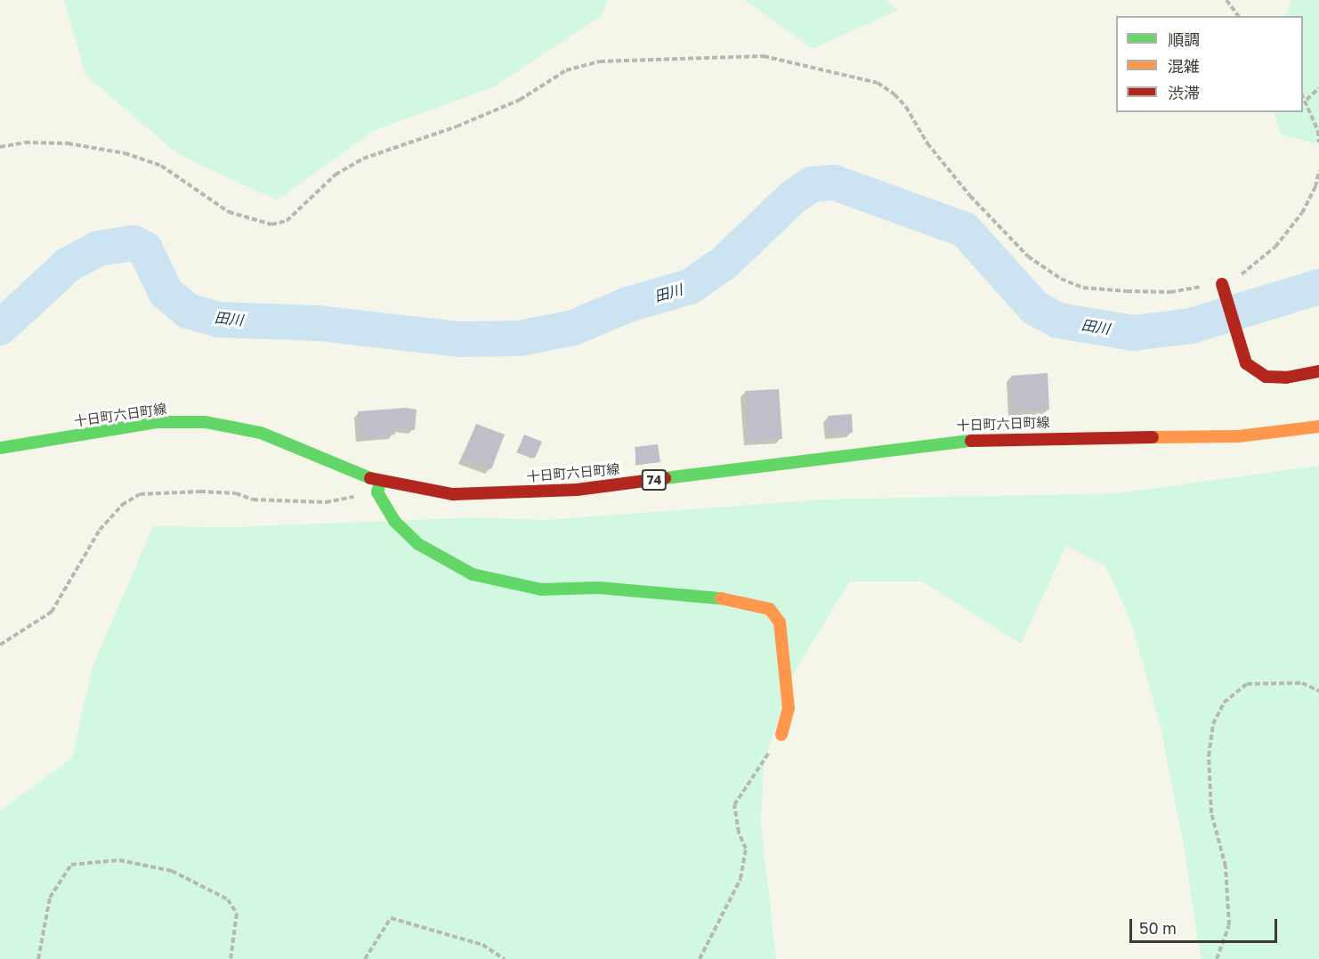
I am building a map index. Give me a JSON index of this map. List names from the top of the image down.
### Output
{
  "streets": {
    "main road": ["十日町六日町線", "74"]
  },
  "water": ["田川"],
  "legend": ["順調", "混雑", "渋滞"],
  "scale_bar": "50 m"
}
